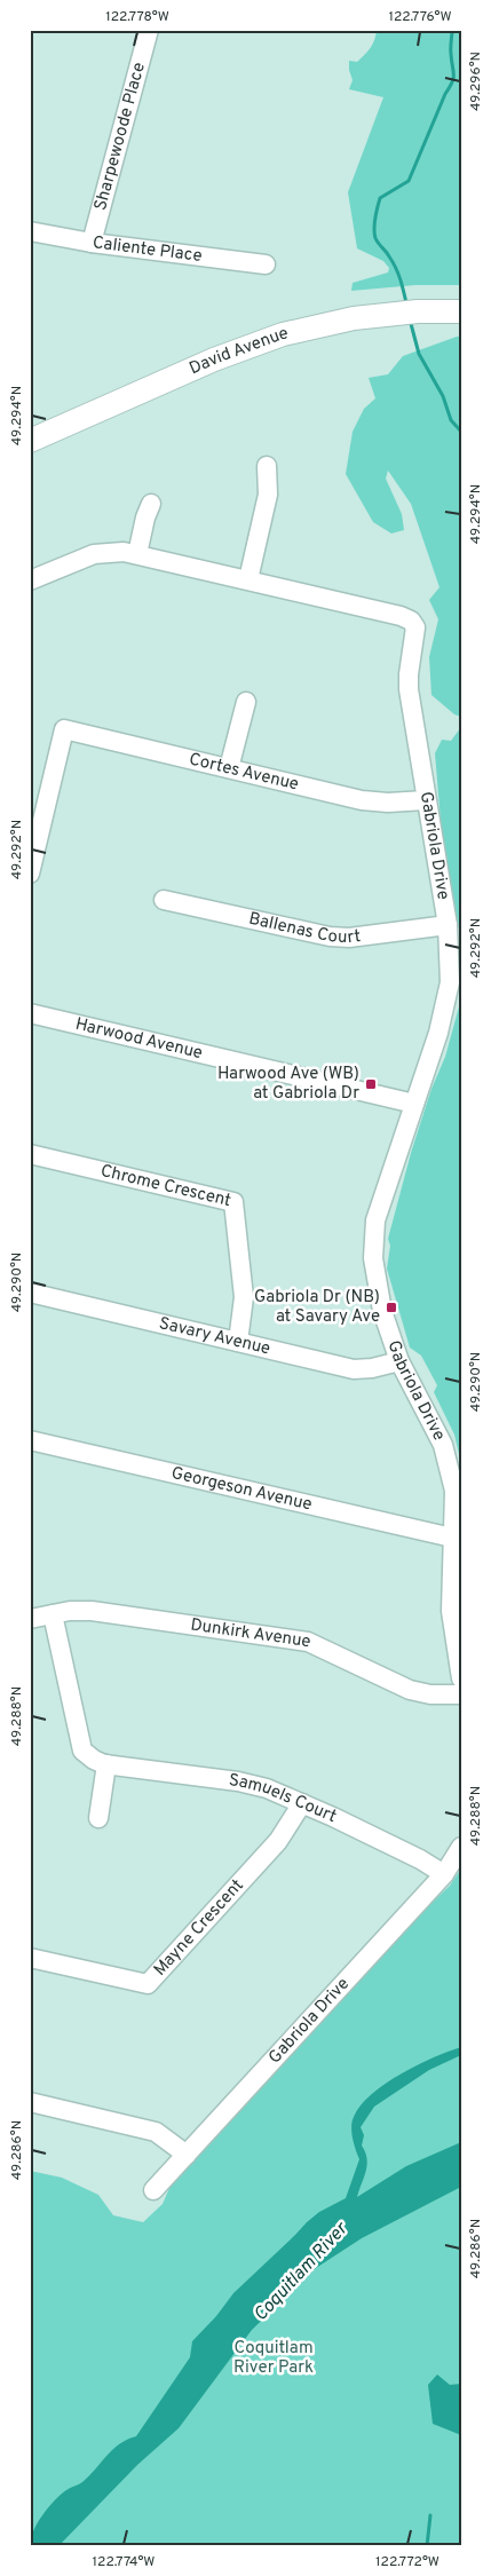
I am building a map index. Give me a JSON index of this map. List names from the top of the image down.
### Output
{
  "streets": {
    "main road": ["David Avenue"],
    "street": [
      "Sharpewoode Place",
      "Caliente Place",
      "Cortes Avenue",
      "Gabriola Drive",
      "Ballenas Court",
      "Harwood Avenue",
      "Chrome Crescent",
      "Savary Avenue",
      "Georgeson Avenue",
      "Dunkirk Avenue",
      "Samuels Court",
      "Mayne Crescent"
    ]
  },
  "crossings": [
    ["Sharpewoode Place", "Caliente Place"],
    ["Cortes Avenue", "Gabriola Drive"],
    ["Gabriola Drive", "Ballenas Court"],
    ["Gabriola Drive", "Harwood Avenue"],
    ["Gabriola Drive", "Savary Avenue"],
    ["Gabriola Drive", "Georgeson Avenue"],
    ["Gabriola Drive", "Samuels Court"],
    ["Chrome Crescent", "Savary Avenue"],
    ["Dunkirk Avenue", "Samuels Court"],
    ["Samuels Court", "Mayne Crescent"]
  ],
  "water": ["Coquitlam River"],
  "parks": ["Coquitlam River Park"],
  "places": {
    "transit": ["Harwood Ave (WB) at Gabriola Dr", "Gabriola Dr (NB) at Savary Ave"]
  },
  "coordinates": [
    "122.778°W",
    "122.776°W",
    "49.296°N",
    "49.294°N",
    "49.292°N",
    "49.290°N",
    "49.288°N",
    "49.286°N",
    "122.774°W",
    "122.772°W"
  ]
}
